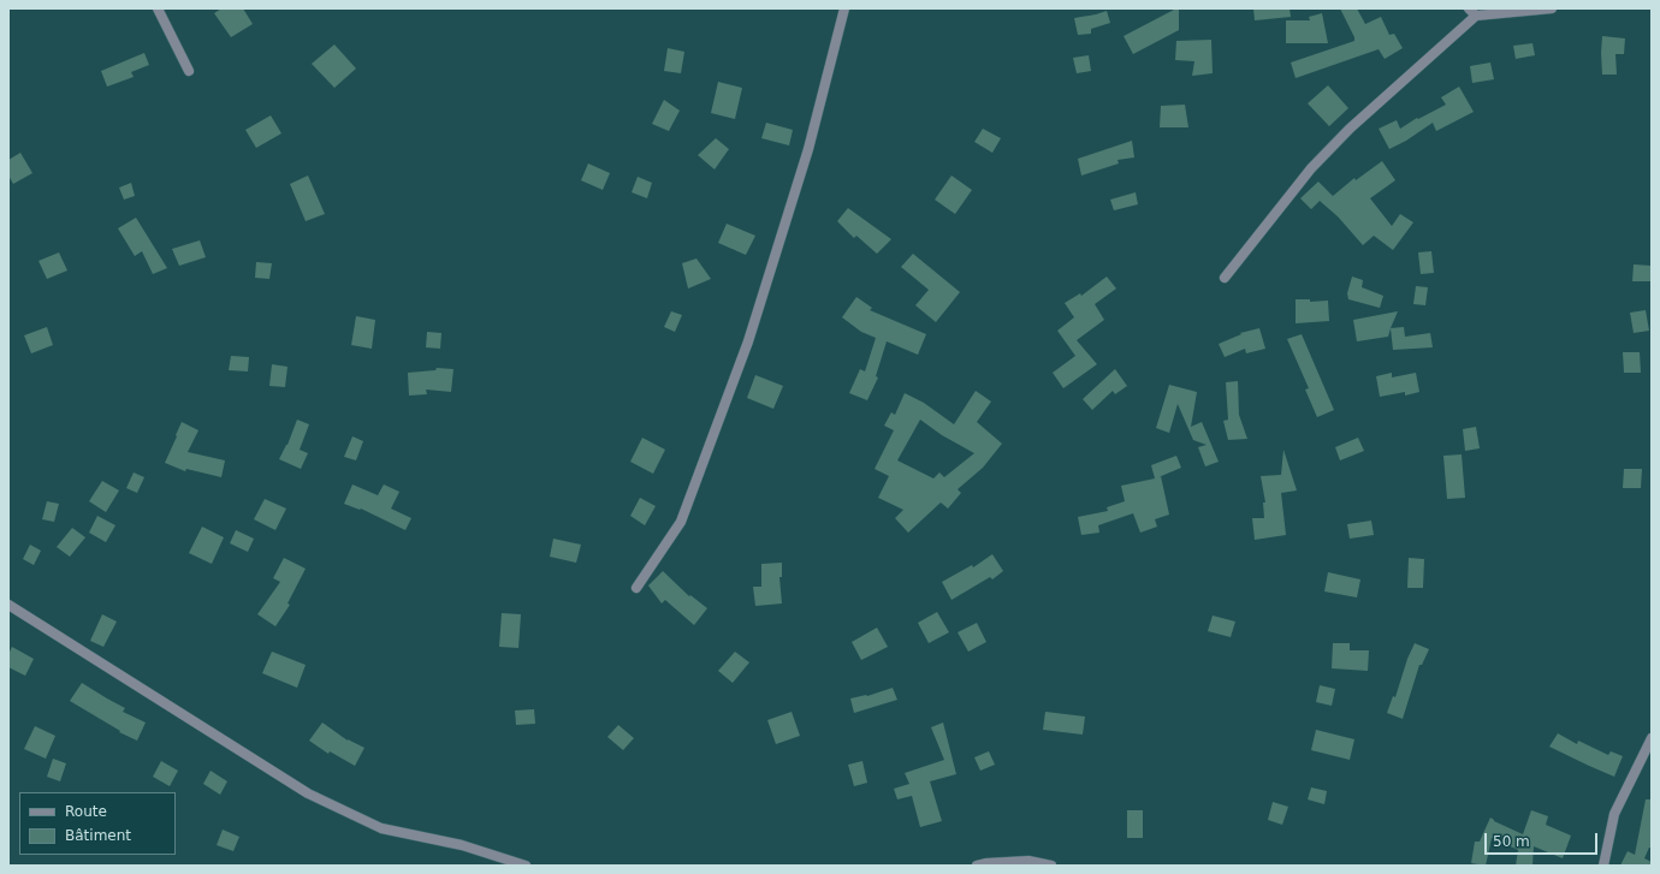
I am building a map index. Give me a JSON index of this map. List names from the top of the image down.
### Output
{
  "legend": ["Route", "Bâtiment"],
  "scale_bar": "50 m"
}
